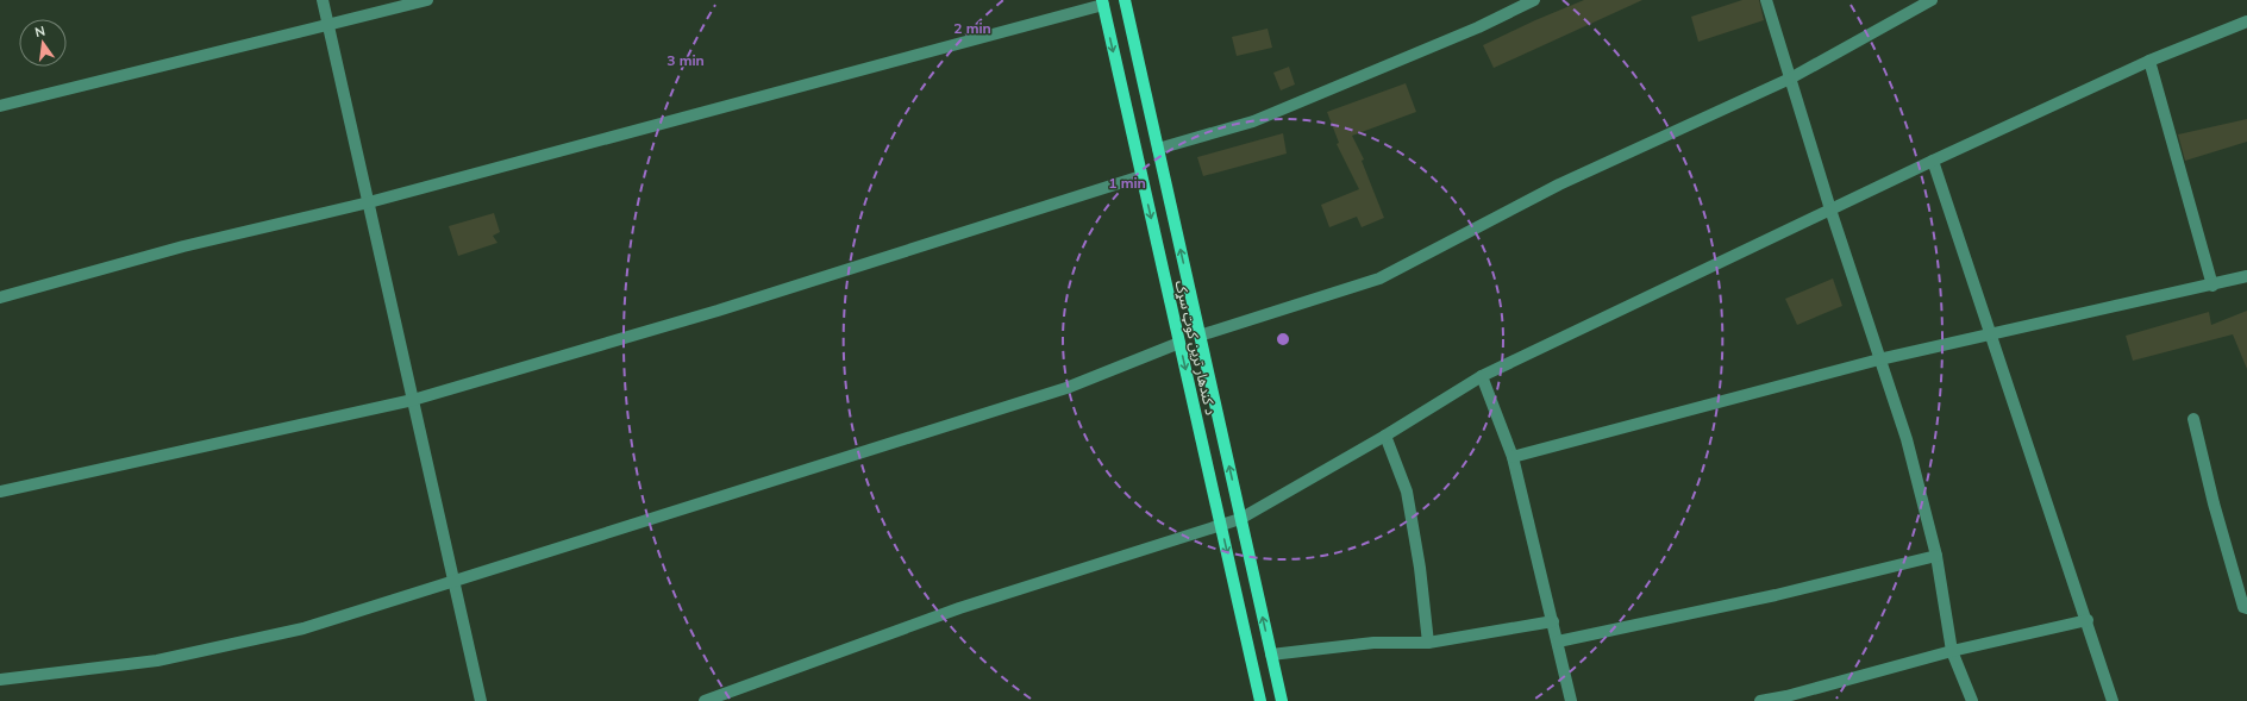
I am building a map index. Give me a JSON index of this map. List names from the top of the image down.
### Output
{
  "streets": {
    "main road": ["د کندهار ترين کوټ سړک"]
  },
  "north": "top",
  "rings": ["2 min", "3 min", "1 min"]
}
